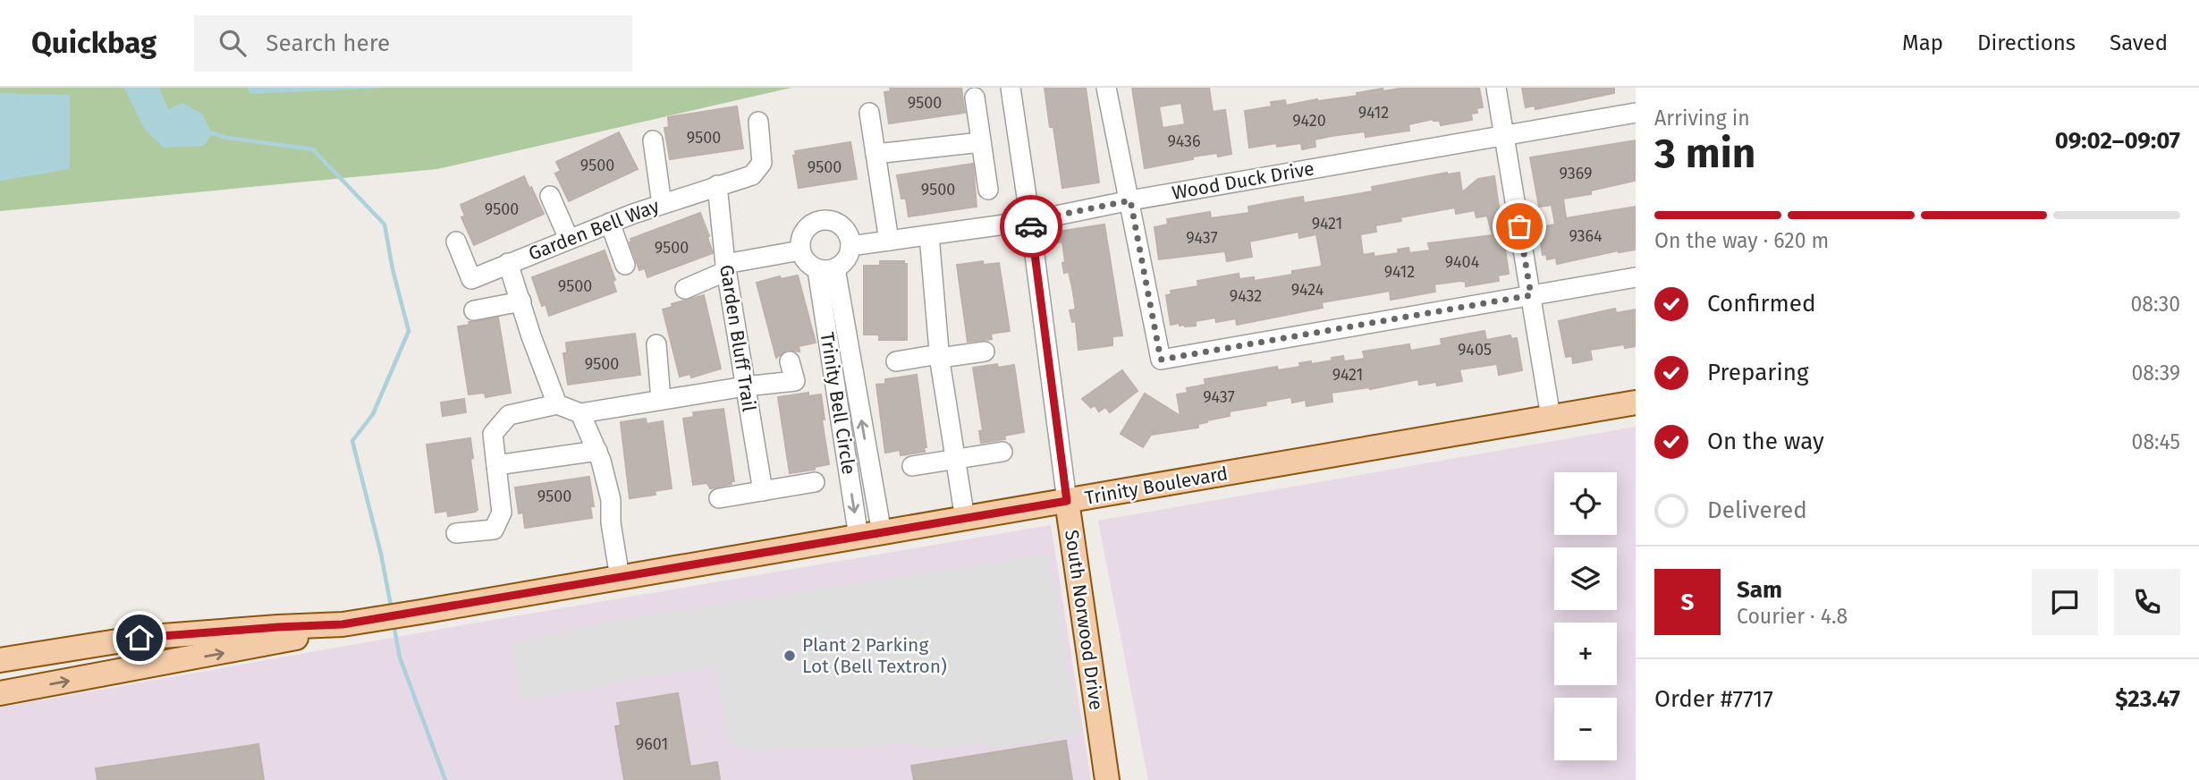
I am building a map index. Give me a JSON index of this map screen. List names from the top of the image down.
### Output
{
  "streets": {
    "main road": ["Trinity Boulevard", "South Norwood Drive"],
    "street": [
      "Wood Duck Drive",
      "Garden Bell Way",
      "Garden Bluff Trail",
      "Trinity Bell Circle"
    ]
  },
  "crossings": [
    ["Wood Duck Drive", "Trinity Bell Circle"],
    ["Wood Duck Drive", "South Norwood Drive"],
    ["Garden Bell Way", "Garden Bluff Trail"],
    ["Trinity Bell Circle", "Trinity Boulevard"],
    ["Trinity Boulevard", "South Norwood Drive"]
  ],
  "places": ["Plant 2 Parking Lot (Bell Textron)"],
  "house_numbers": [
    "9500",
    "9412",
    "9420",
    "9500",
    "9436",
    "9500",
    "9500",
    "9369",
    "9500",
    "9500",
    "9421",
    "9364",
    "9437",
    "9500",
    "9404",
    "9412",
    "9500",
    "9424",
    "9432",
    "9405",
    "9500",
    "9421",
    "9437",
    "9500",
    "9601"
  ],
  "page": {
    "header": "Quickbag",
    "search": "Search here",
    "nav": ["Map", "Directions", "Saved"],
    "heading": ["3 min", "Arriving in", "09:02–09:07"],
    "panel": [
      "Sam",
      "Courier · 4.8",
      "Order #7717",
      "$23.47"
    ],
    "bar": "On the way · 620 m",
    "list": [
      ["Confirmed", "08:30"],
      ["Preparing", "08:39"],
      ["On the way", "08:45"],
      "Delivered"
    ],
    "map_buttons": ["+", "−"],
    "round": "S"
  }
}
